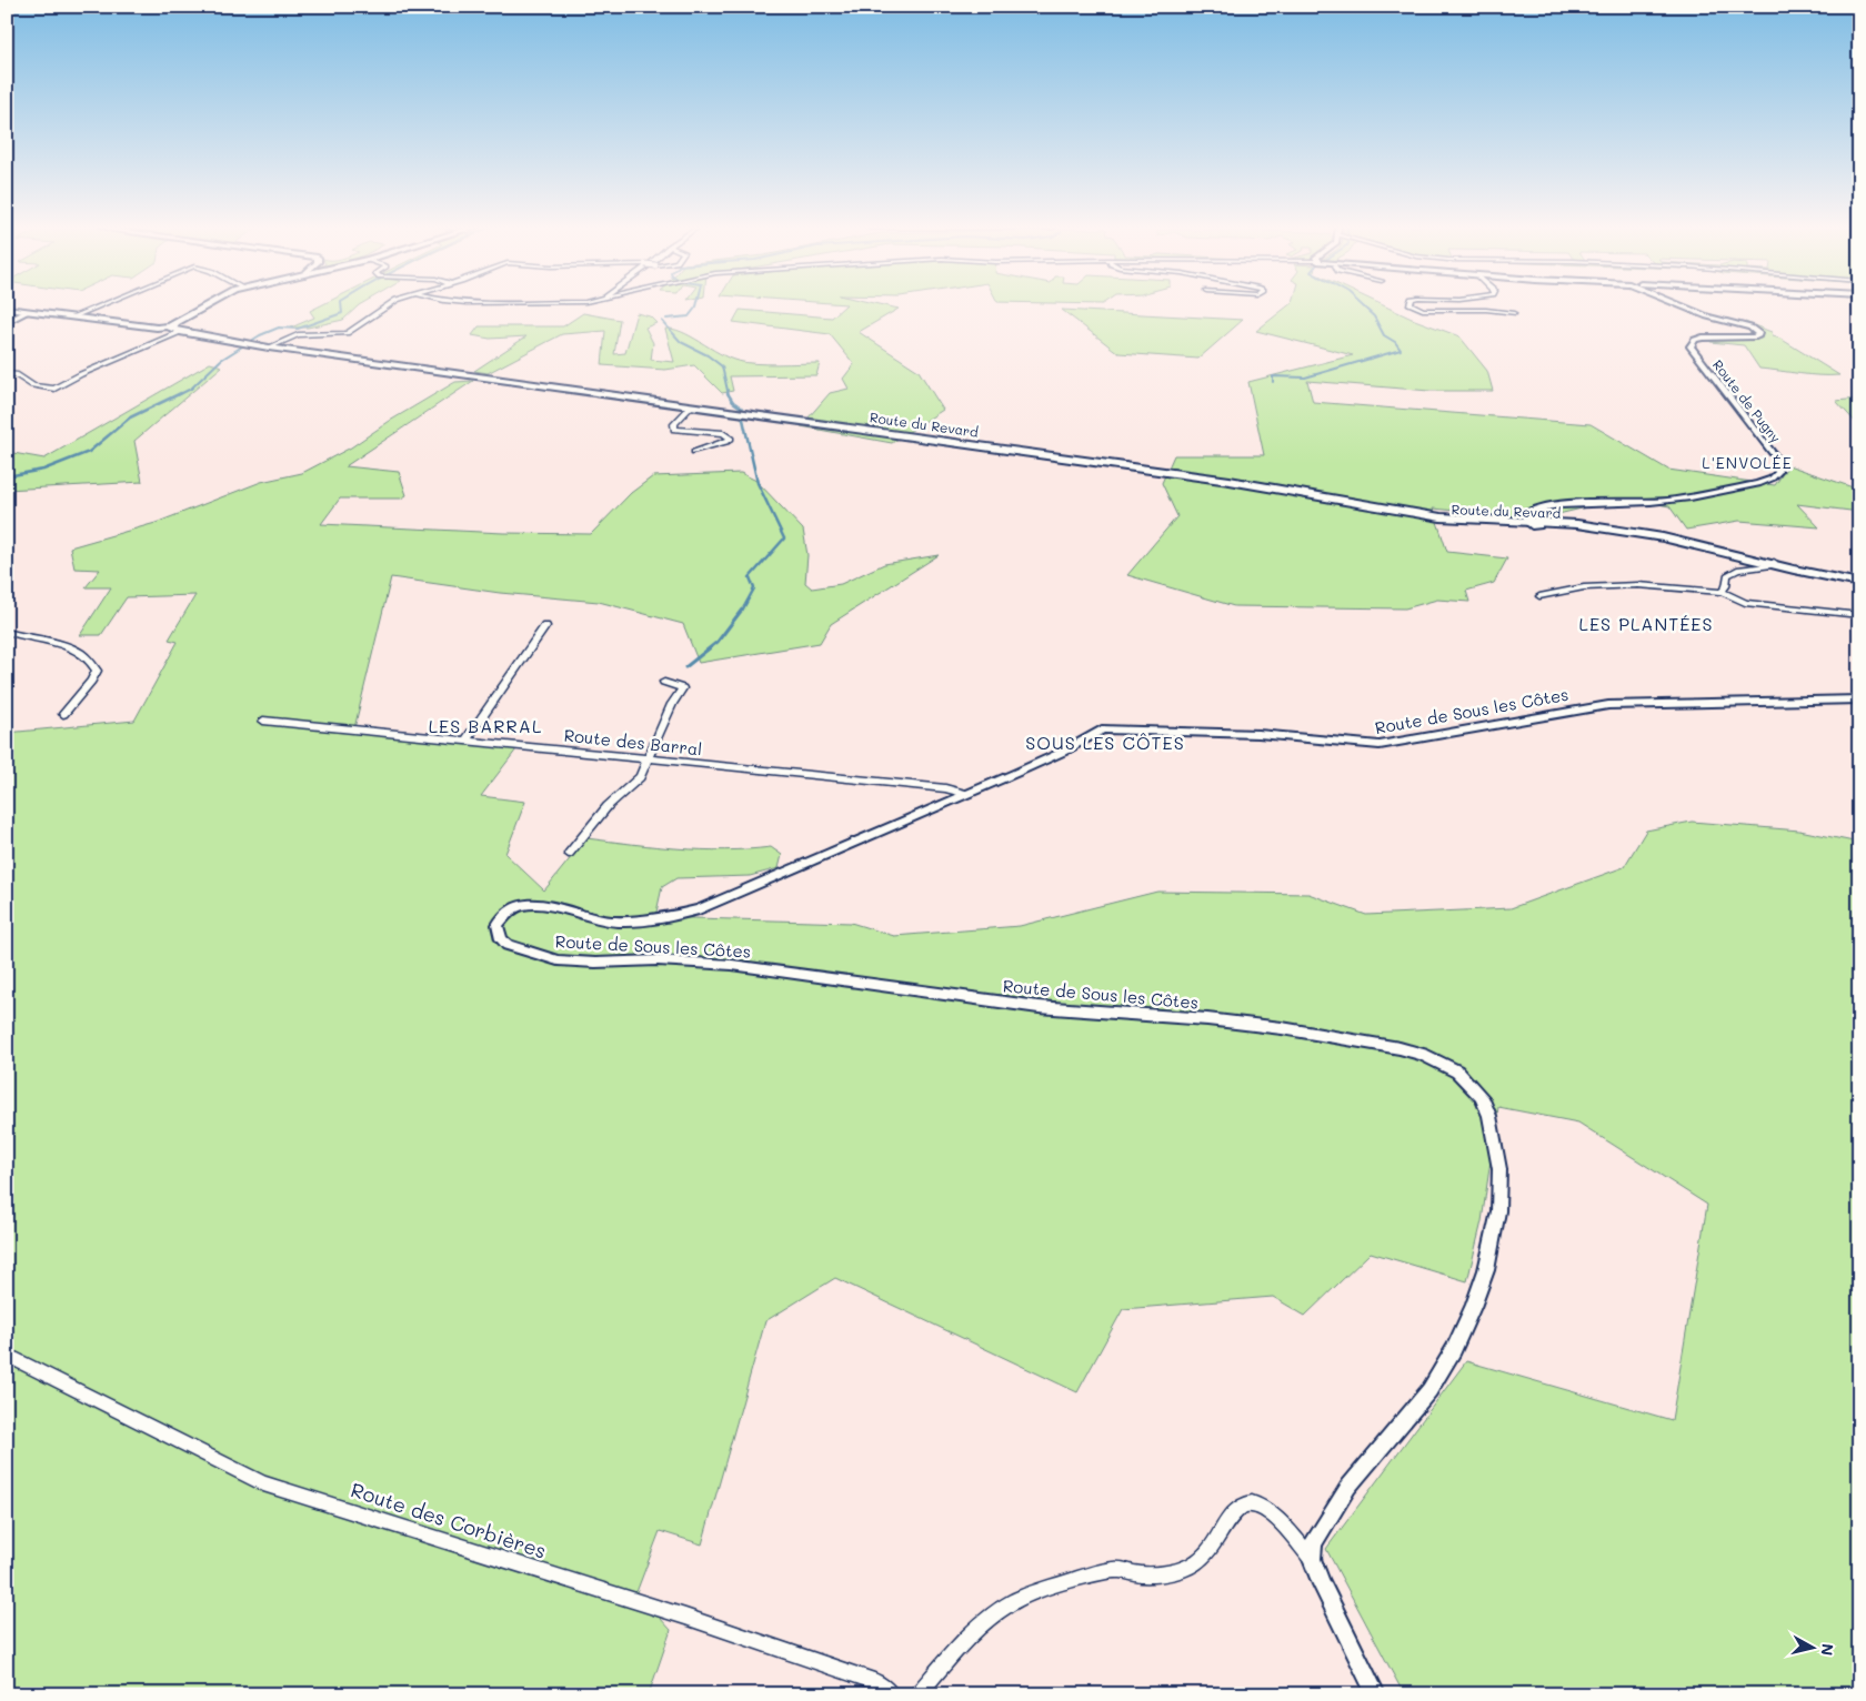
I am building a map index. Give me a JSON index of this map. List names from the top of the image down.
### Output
{
  "streets": {
    "main road": ["Route du Revard"],
    "street": [
      "Route de Pugny",
      "Route de Sous les Côtes",
      "Route des Barral",
      "Route des Corbières"
    ]
  },
  "crossings": [
    ["Route de Pugny", "Route du Revard"],
    ["Route de Sous les Côtes", "Route des Barral"]
  ],
  "districts": [
    "L'ENVOLÉE",
    "LES PLANTÉES",
    "LES BARRAL",
    "SOUS LES CÔTES"
  ],
  "north": "right"
}
